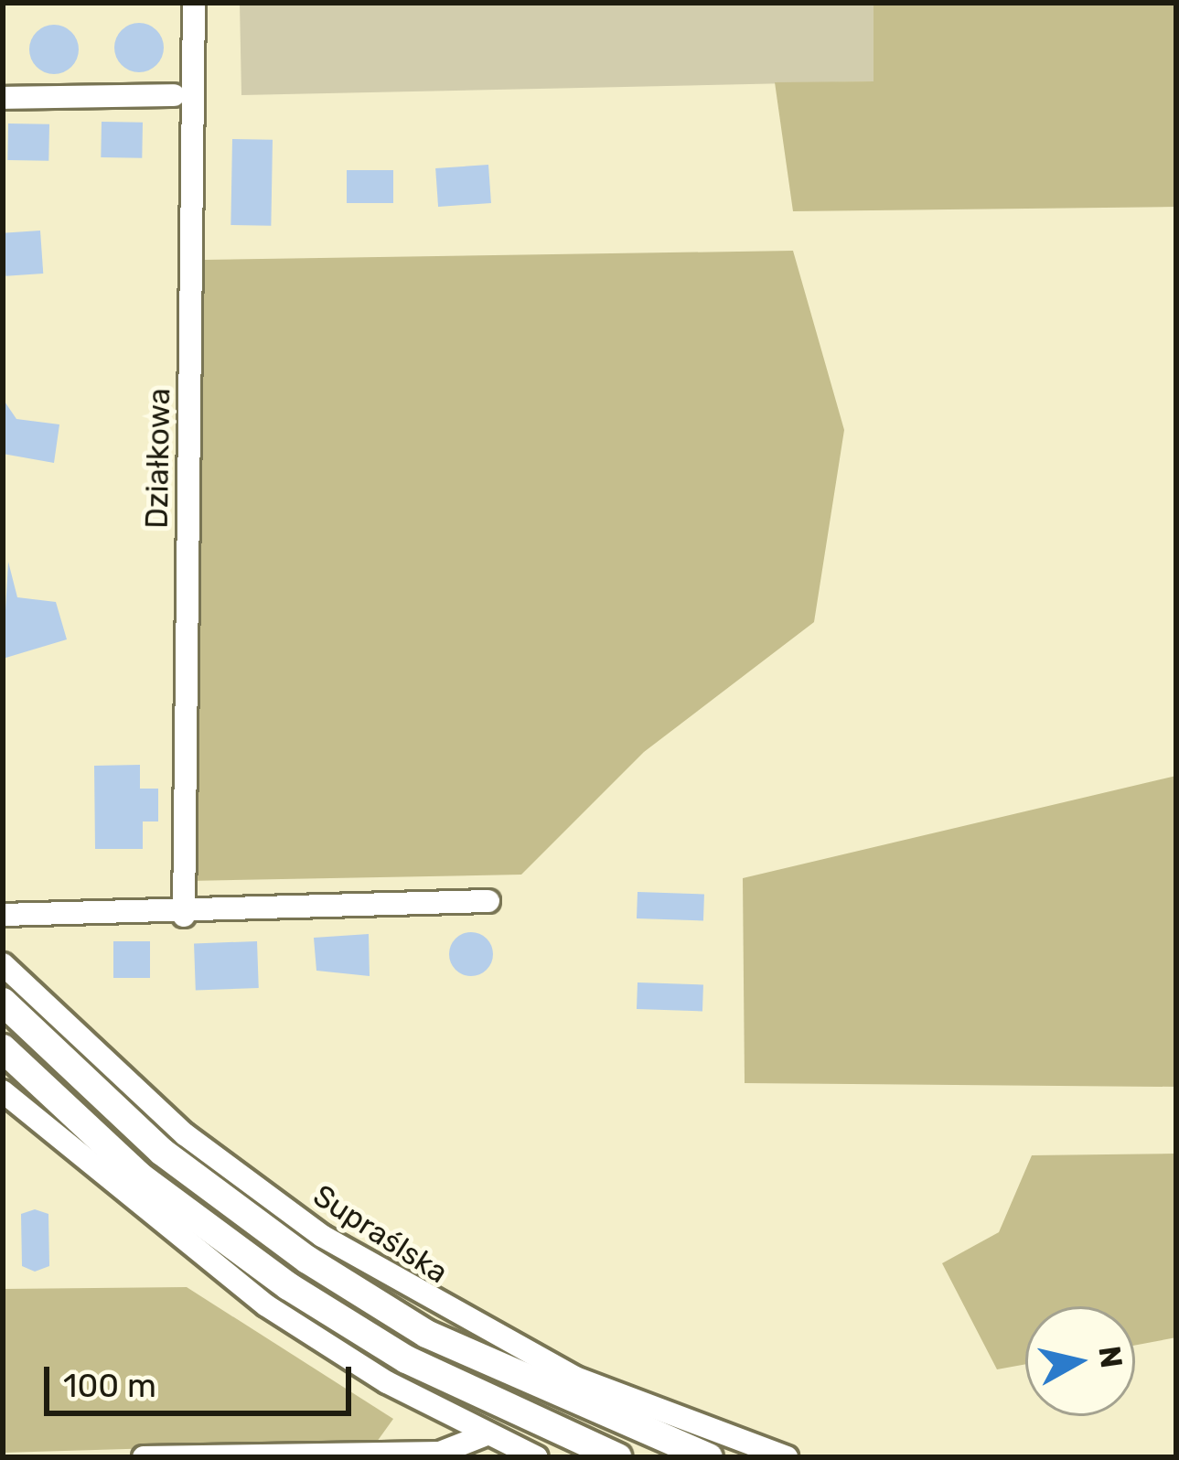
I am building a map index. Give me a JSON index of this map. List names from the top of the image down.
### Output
{
  "streets": {
    "street": ["Działkowa", "Supraślska"]
  },
  "scale_bar": "100 m",
  "north": "right"
}
